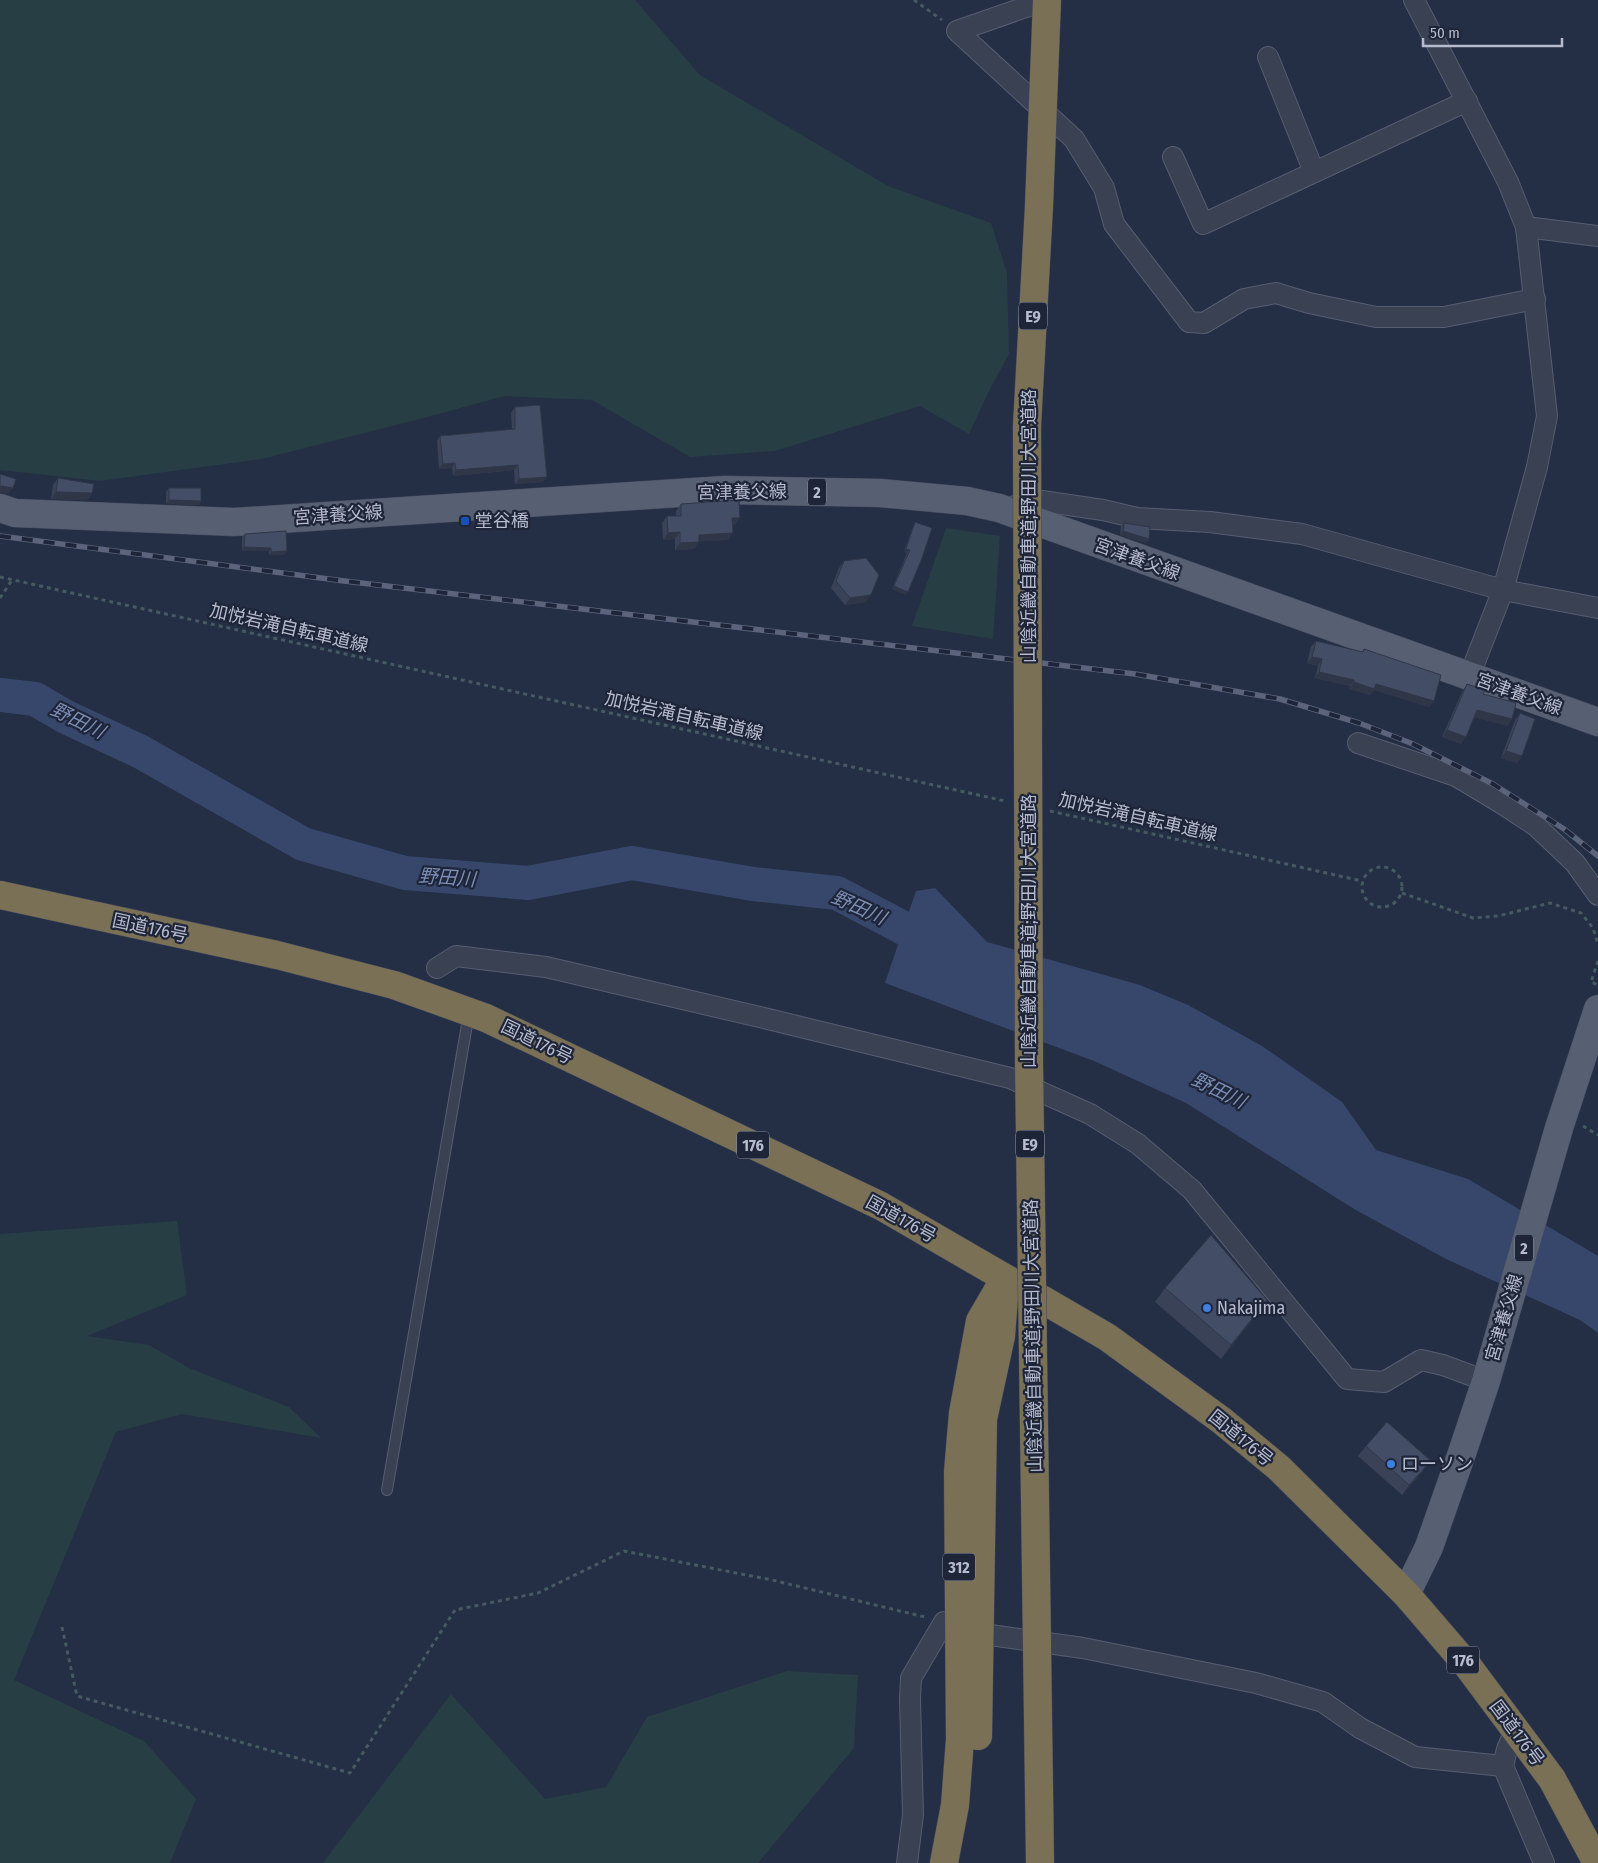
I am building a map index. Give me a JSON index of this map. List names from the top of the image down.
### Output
{
  "streets": {
    "highway": [
      "E9",
      "山陰近畿自動車道;野田川大宮道路",
      "国道176号",
      "176",
      "312"
    ],
    "main road": ["宮津養父線", "2"],
    "path": ["加悦岩滝自転車道線"]
  },
  "crossings": [
    ["宮津養父線", "国道176号"],
    ["国道176号", "312"]
  ],
  "water": ["野田川"],
  "places": {
    "transit": ["堂谷橋"],
    "other": ["Nakajima", "ローソン"]
  },
  "scale_bar": "50 m"
}
